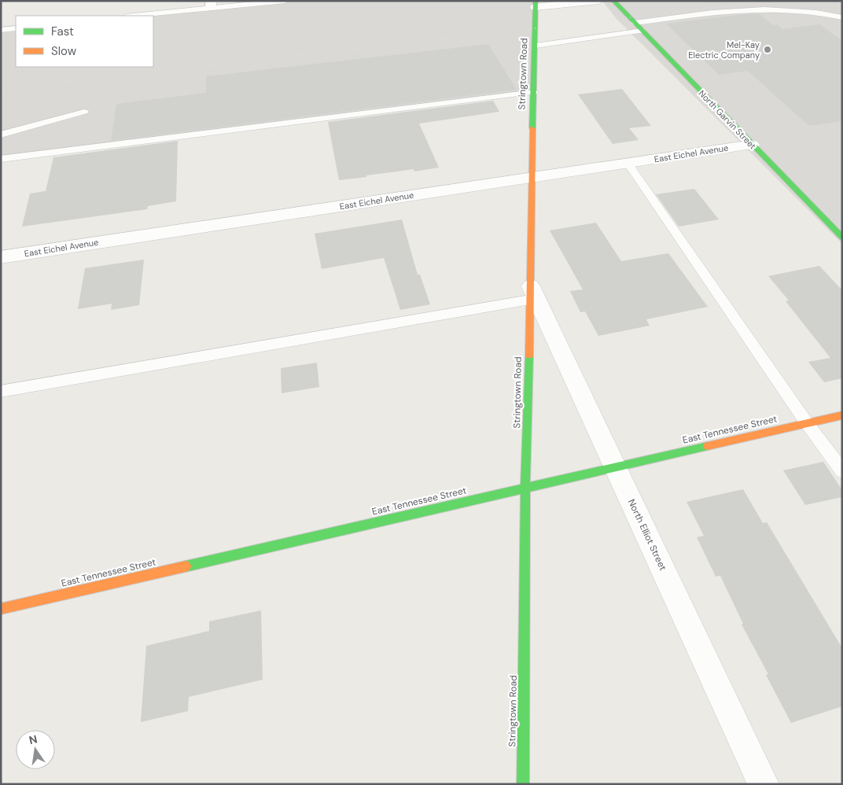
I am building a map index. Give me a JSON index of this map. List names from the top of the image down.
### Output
{
  "streets": {
    "main road": ["Stringtown Road", "North Garvin Street", "East Tennessee Street"],
    "street": ["East Eichel Avenue", "North Elliot Street"]
  },
  "crossings": [
    ["Stringtown Road", "East Eichel Avenue"],
    ["Stringtown Road", "East Tennessee Street"],
    ["Stringtown Road", "North Elliot Street"],
    ["North Garvin Street", "East Eichel Avenue"],
    ["East Tennessee Street", "North Elliot Street"]
  ],
  "places": ["Mel-Kay Electric Company"],
  "legend": ["Fast", "Slow"],
  "north": "top"
}
